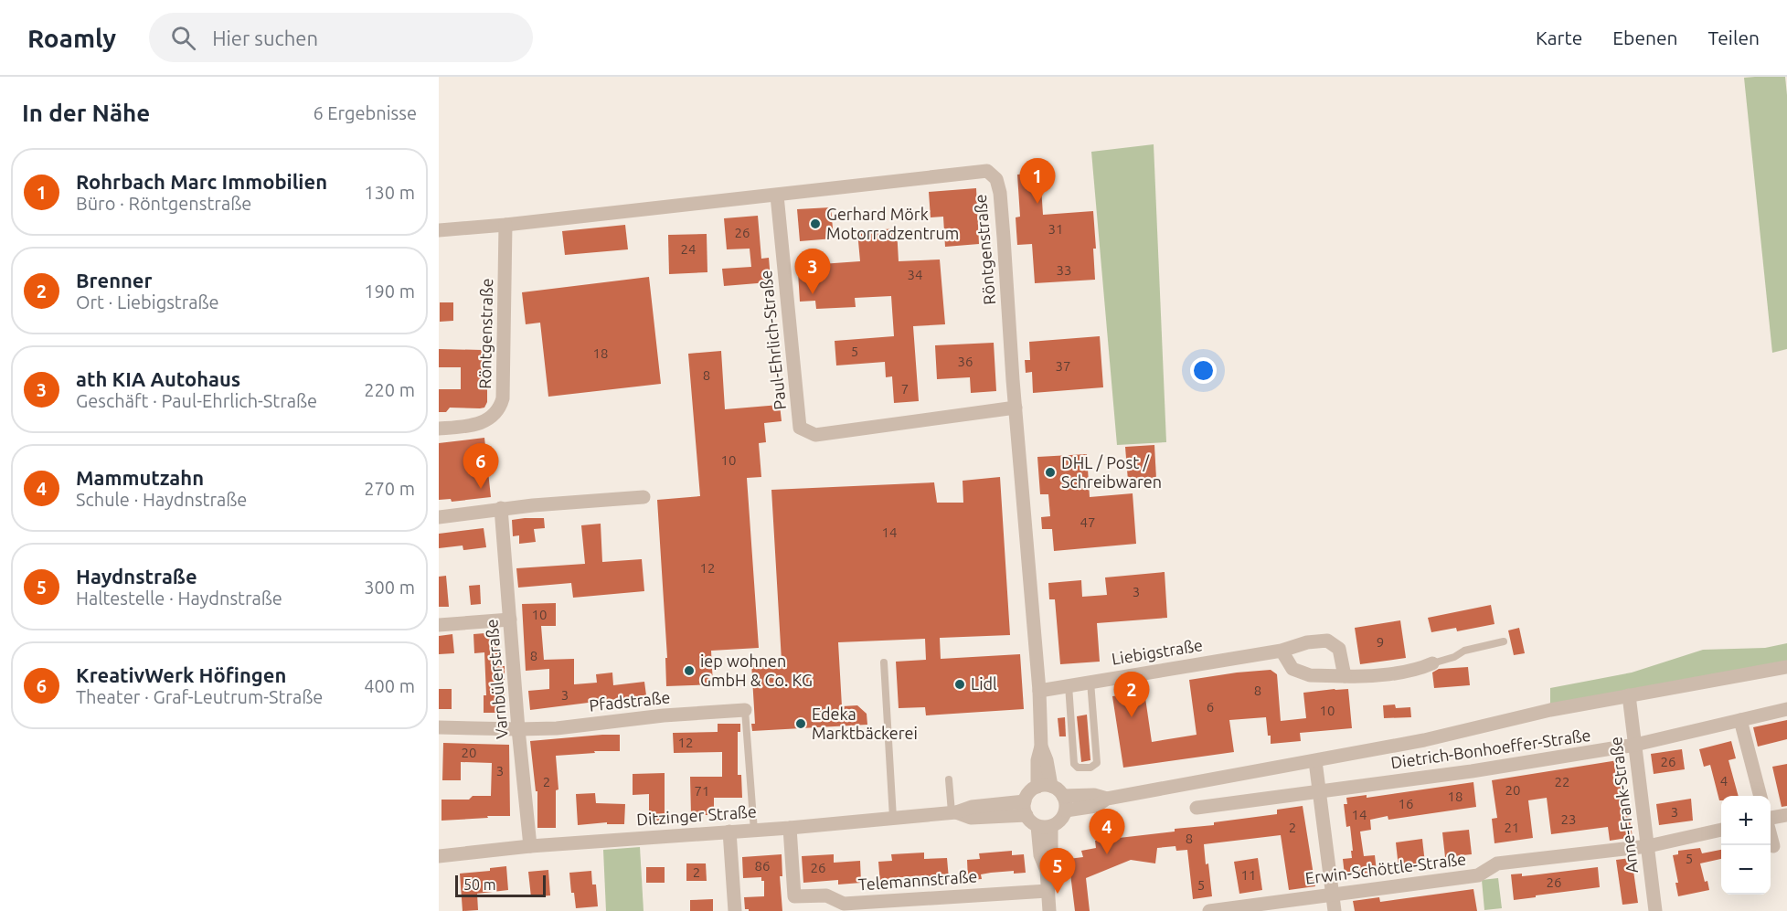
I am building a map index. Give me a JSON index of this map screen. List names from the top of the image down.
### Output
{
  "streets": {
    "street": [
      "Röntgenstraße",
      "Paul-Ehrlich-Straße",
      "Liebigstraße",
      "Varnbülerstraße",
      "Pfadstraße",
      "Dietrich-Bonhoeffer-Straße",
      "Anne-Frank-Straße",
      "Ditzinger Straße",
      "Erwin-Schöttle-Straße",
      "Telemannstraße"
    ]
  },
  "crossings": [
    ["Röntgenstraße", "Paul-Ehrlich-Straße"],
    ["Röntgenstraße", "Liebigstraße"],
    ["Röntgenstraße", "Ditzinger Straße"],
    ["Varnbülerstraße", "Pfadstraße"],
    ["Varnbülerstraße", "Ditzinger Straße"],
    ["Dietrich-Bonhoeffer-Straße", "Anne-Frank-Straße"],
    ["Anne-Frank-Straße", "Erwin-Schöttle-Straße"],
    ["Ditzinger Straße", "Telemannstraße"]
  ],
  "places": [
    "Gerhard Mörk Motorradzentrum",
    "DHL / Post / Schreibwaren",
    "iep wohnen GmbH & Co. KG",
    "Lidl",
    "Edeka Marktbäckerei"
  ],
  "house_numbers": [
    "31",
    "26",
    "24",
    "33",
    "34",
    "5",
    "18",
    "36",
    "37",
    "8",
    "7",
    "10",
    "47",
    "14",
    "12",
    "3",
    "10",
    "9",
    "8",
    "8",
    "3",
    "6",
    "10",
    "12",
    "20",
    "26",
    "3",
    "4",
    "2",
    "22",
    "20",
    "71",
    "18",
    "16",
    "3",
    "14",
    "23",
    "2",
    "21",
    "8",
    "5",
    "86",
    "26",
    "2",
    "11",
    "26",
    "5"
  ],
  "scale_bar": "50 m",
  "page": {
    "header": "Roamly",
    "search": "Hier suchen",
    "nav": ["Karte", "Ebenen", "Teilen"],
    "heading": ["In der Nähe", "6 Ergebnisse"],
    "list": [
      {
        "mark": "1",
        "name": "Rohrbach Marc Immobilien",
        "note": "Büro · Röntgenstraße",
        "value": "130 m"
      },
      {
        "mark": "2",
        "name": "Brenner",
        "note": "Ort · Liebigstraße",
        "value": "190 m"
      },
      {
        "mark": "3",
        "name": "ath KIA Autohaus",
        "note": "Geschäft · Paul-Ehrlich-Straße",
        "value": "220 m"
      },
      {
        "mark": "4",
        "name": "Mammutzahn",
        "note": "Schule · Haydnstraße",
        "value": "270 m"
      },
      {
        "mark": "5",
        "name": "Haydnstraße",
        "note": "Haltestelle · Haydnstraße",
        "value": "300 m"
      },
      {
        "mark": "6",
        "name": "KreativWerk Höfingen",
        "note": "Theater · Graf-Leutrum-Straße",
        "value": "400 m"
      }
    ],
    "pins": [
      "1",
      "3",
      "6",
      "2",
      "4",
      "5"
    ],
    "map_buttons": ["+", "−"],
    "scale": "50 m"
  }
}
